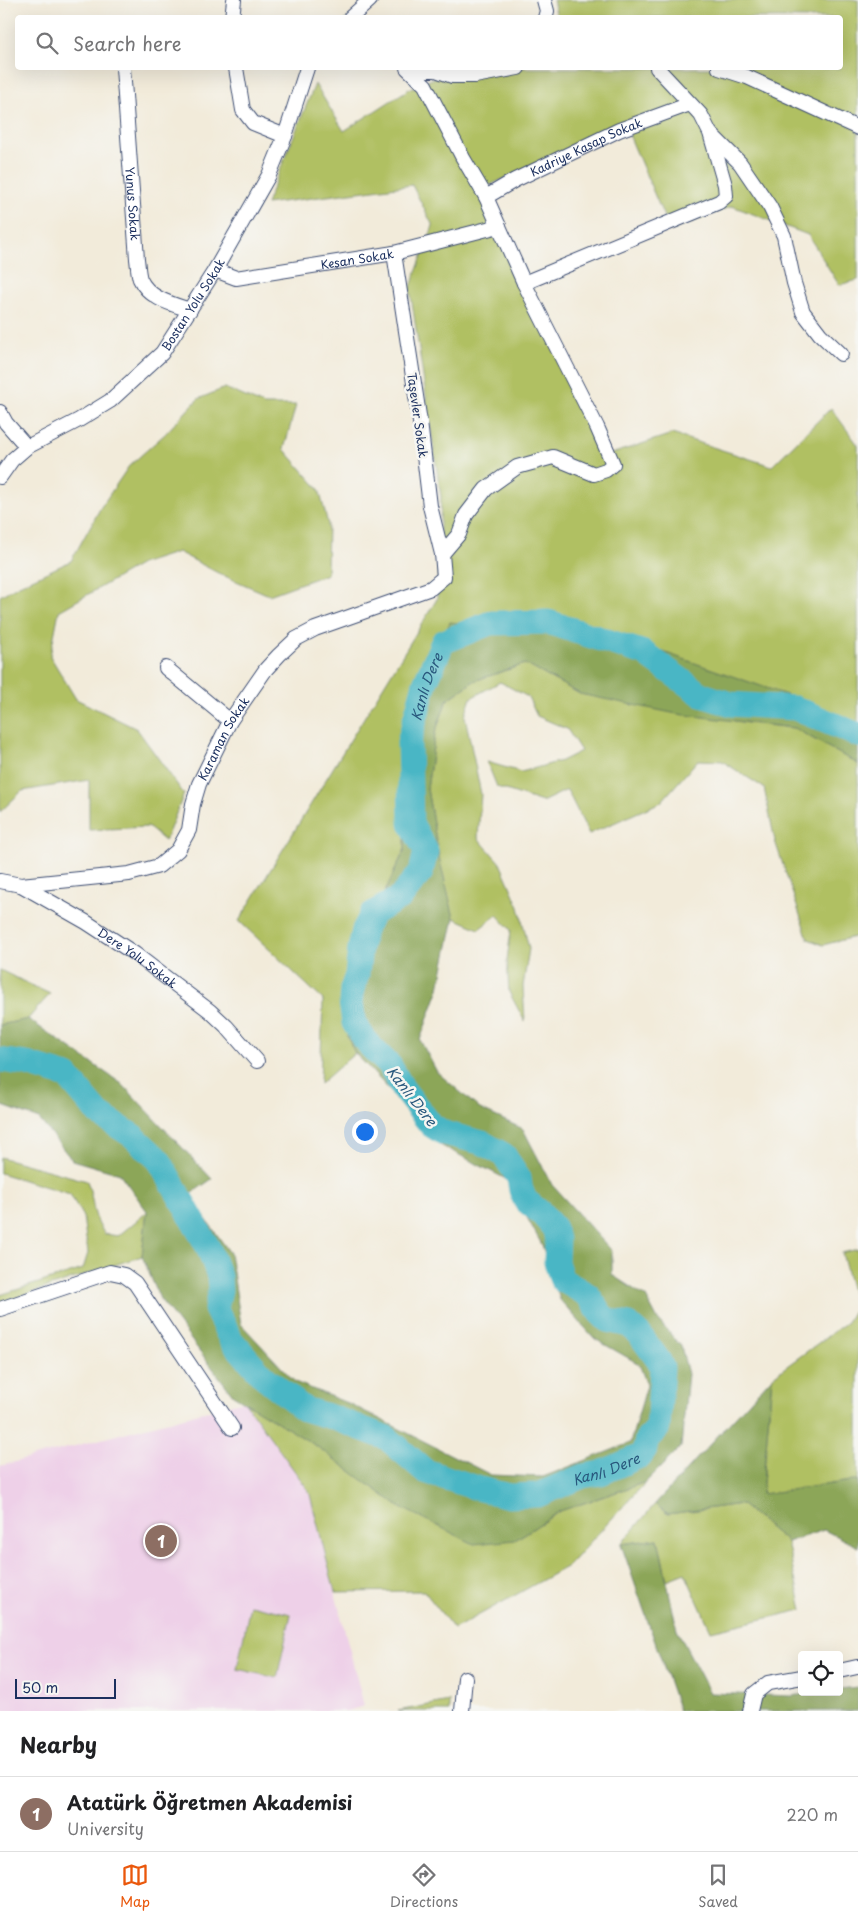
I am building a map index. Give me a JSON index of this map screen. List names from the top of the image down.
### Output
{
  "streets": {
    "street": [
      "Kadriye Kasap Sokak",
      "Yunus Sokak",
      "Kesan Sokak",
      "Bostan Yolu Sokak",
      "Taşevler Sokak",
      "Karaman Sokak",
      "Dere Yolu Sokak"
    ]
  },
  "crossings": [
    ["Yunus Sokak", "Bostan Yolu Sokak"],
    ["Kesan Sokak", "Bostan Yolu Sokak"],
    ["Kesan Sokak", "Taşevler Sokak"],
    ["Taşevler Sokak", "Karaman Sokak"],
    ["Karaman Sokak", "Dere Yolu Sokak"]
  ],
  "water": ["Kanlı Dere"],
  "scale_bar": "50 m",
  "page": {
    "search": "Search here",
    "pins": "1",
    "scale": "50 m",
    "heading": "Nearby",
    "list": [
      {
        "mark": "1",
        "name": "Atatürk Öğretmen Akademisi",
        "note": "University",
        "value": "220 m"
      }
    ],
    "nav": ["Map", "Directions", "Saved"]
  }
}
